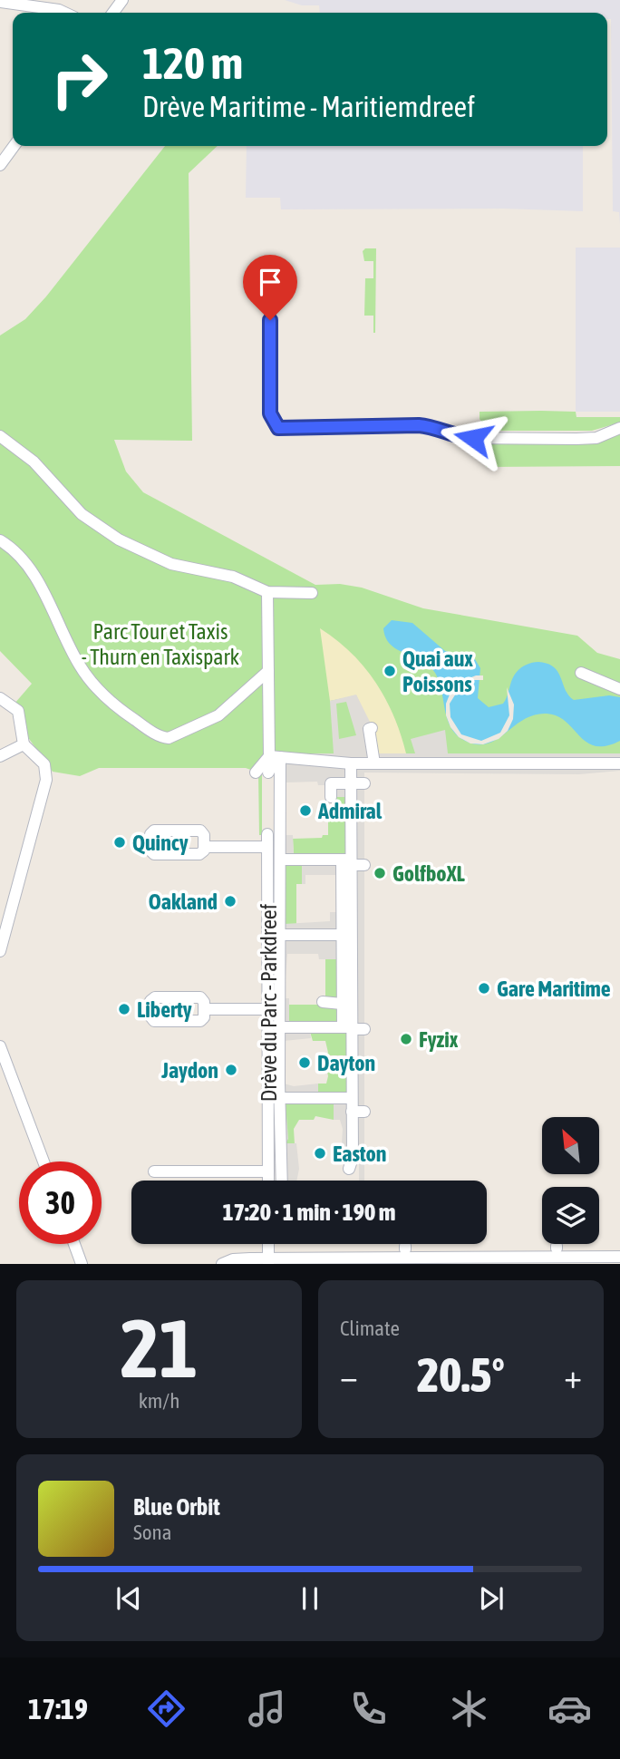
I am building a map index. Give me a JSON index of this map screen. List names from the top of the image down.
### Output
{
  "streets": {
    "street": ["Drève du Parc - Parkdreef"]
  },
  "parks": ["Parc Tour et Taxis - Thurn en Taxispark"],
  "places": [
    "Quai aux Poissons",
    "Admiral",
    "Quincy",
    "GolfboXL",
    "Oakland",
    "Gare Maritime",
    "Liberty",
    "Fyzix",
    "Dayton",
    "Jaydon",
    "Easton"
  ],
  "north": "top left",
  "page": {
    "turn": ["120 m", "Drève Maritime - Maritiemdreef"],
    "limit": "30",
    "trip": "17:20 · 1 min · 190 m",
    "tile": [
      ["21", "km/h"],
      "Climate"
    ],
    "heat": ["−", "20.5°", "+"],
    "song": ["Blue Orbit", "Sona"],
    "tabs": "17:19"
  }
}
